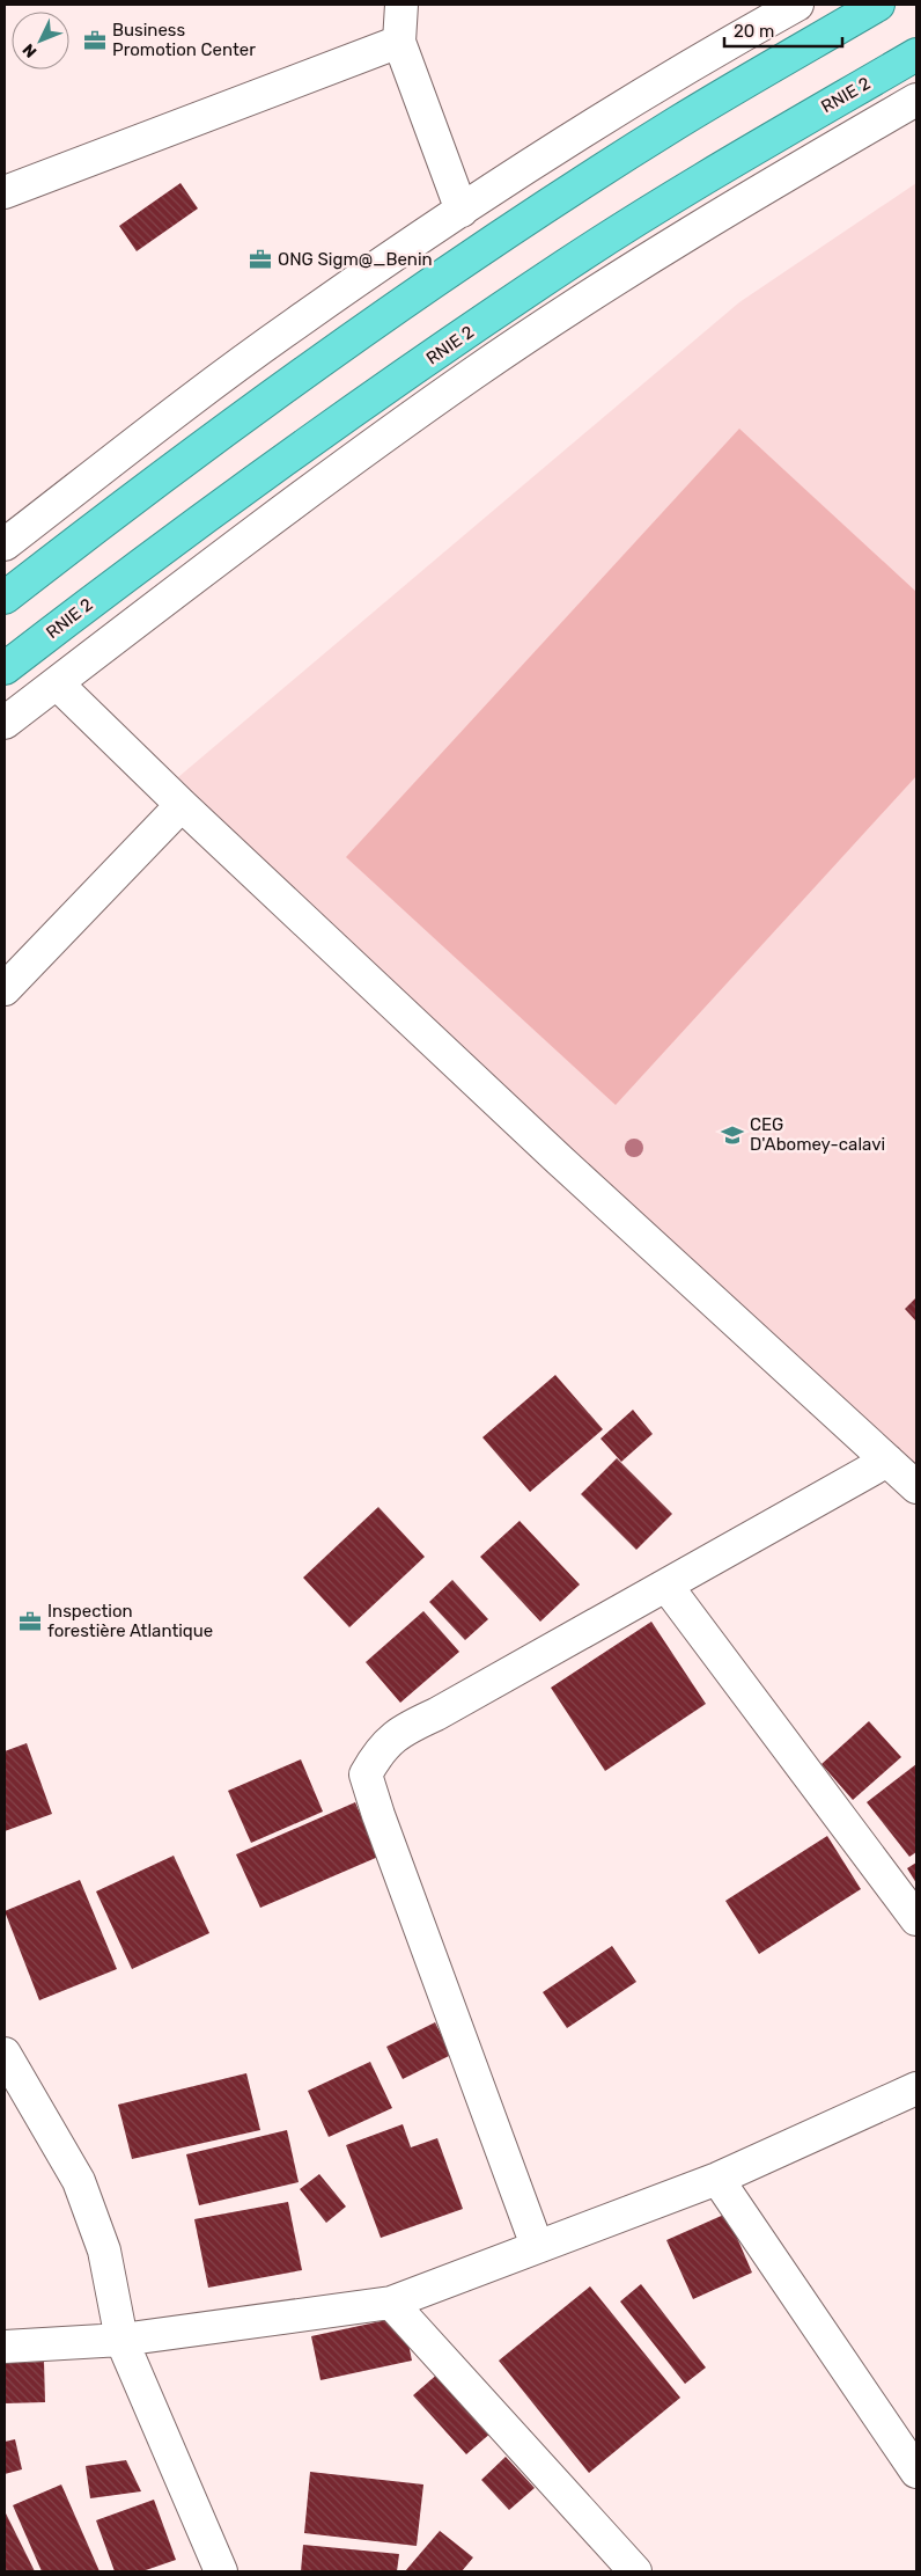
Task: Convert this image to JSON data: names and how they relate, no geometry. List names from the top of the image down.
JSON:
{
  "streets": {
    "highway": ["RNIE 2"]
  },
  "places": {
    "office": ["Business Promotion Center", "ONG Sigm@_Benin", "Inspection forestière Atlantique"],
    "school or university": ["CEG D'Abomey-calavi"]
  },
  "scale_bar": "20 m",
  "north": "bottom left"
}
